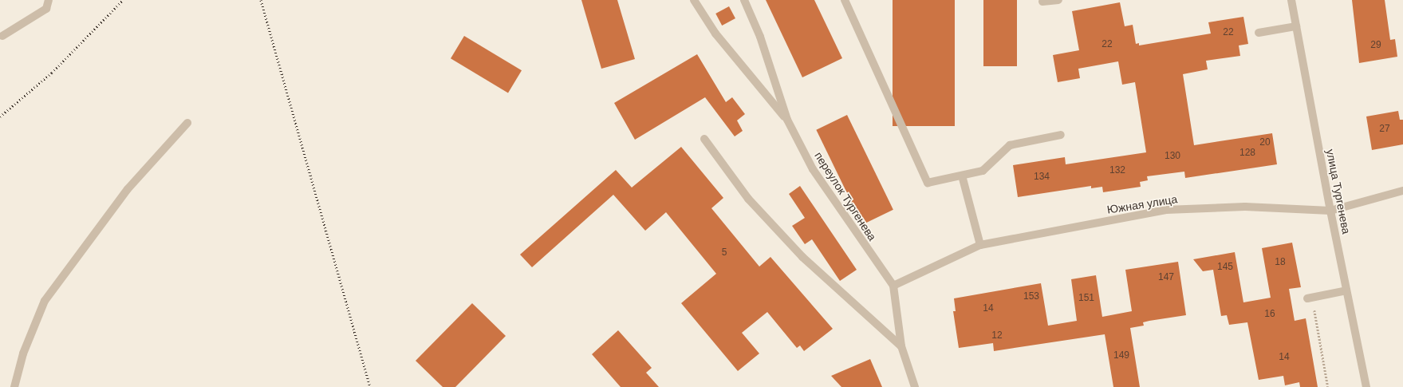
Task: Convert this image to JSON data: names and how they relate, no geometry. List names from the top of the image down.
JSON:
{
  "streets": {
    "street": ["улица Тургенева", "переулок Тургенева", "Южная улица"]
  },
  "crossings": [
    ["улица Тургенева", "Южная улица"],
    ["переулок Тургенева", "Южная улица"]
  ],
  "house_numbers": [
    "22",
    "22",
    "29",
    "27",
    "20",
    "128",
    "130",
    "132",
    "134",
    "5",
    "18",
    "145",
    "147",
    "153",
    "151",
    "14",
    "16",
    "12",
    "149",
    "14"
  ]
}
